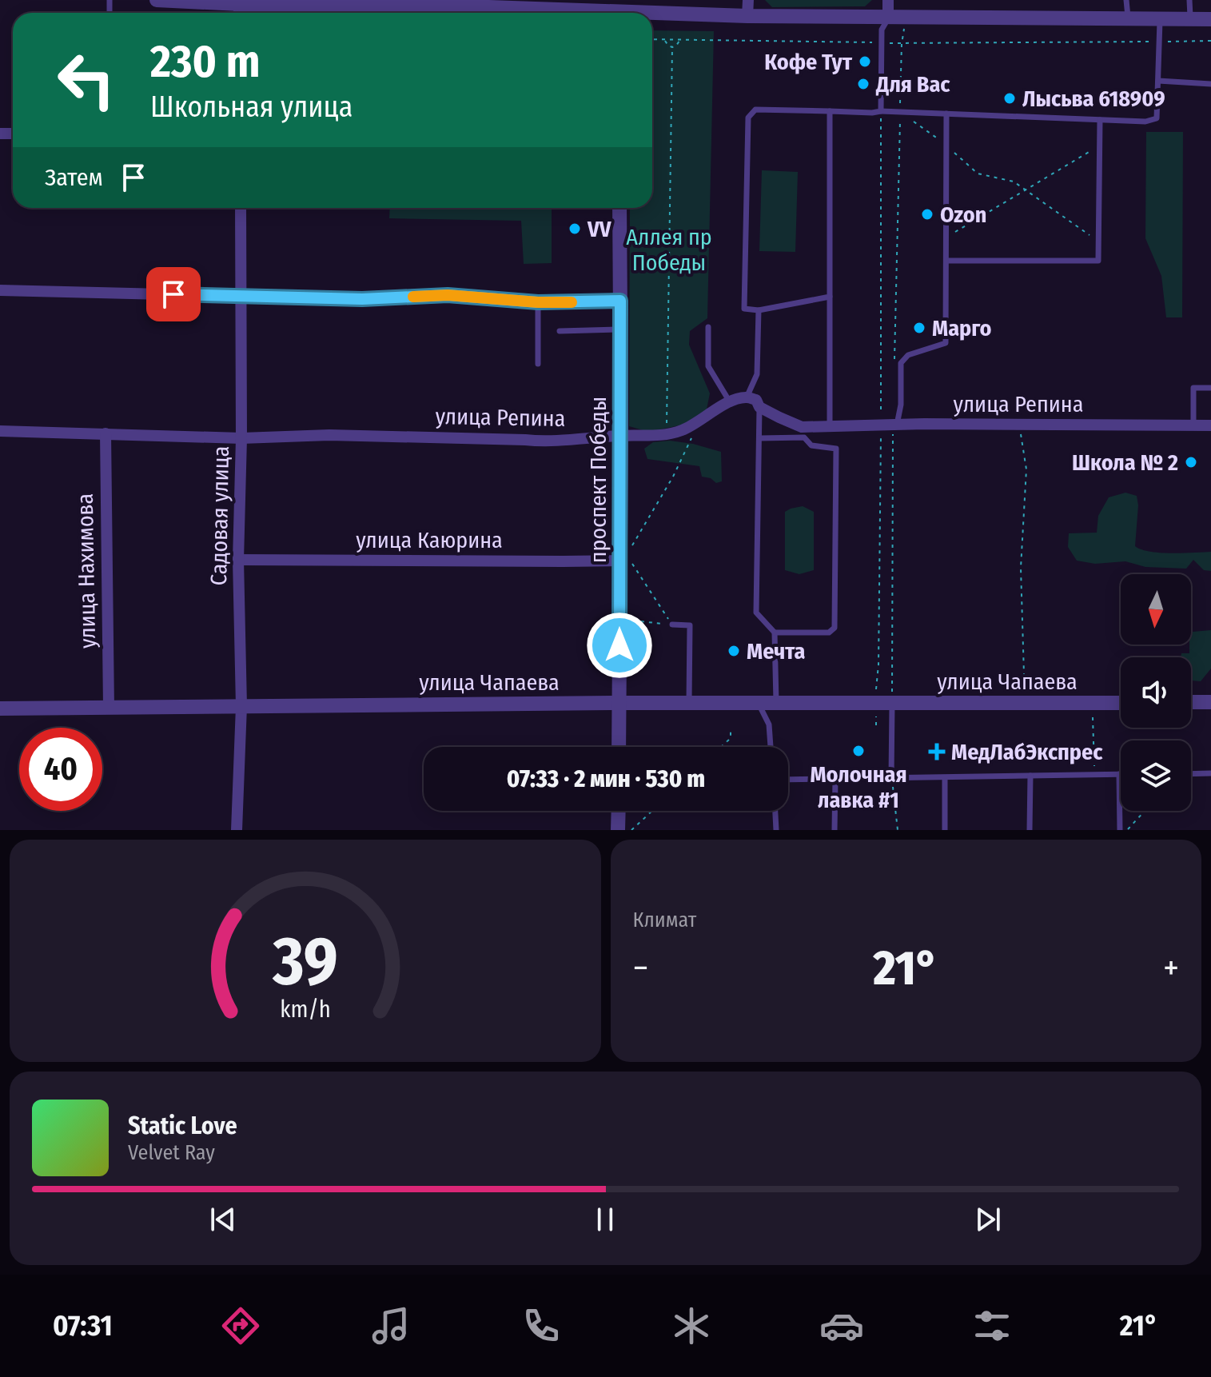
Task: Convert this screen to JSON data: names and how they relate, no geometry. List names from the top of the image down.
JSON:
{
  "streets": {
    "street": [
      "улица Репина",
      "проспект Победы",
      "Садовая улица",
      "улица Каюрина",
      "улица Нахимова",
      "улица Чапаева"
    ]
  },
  "crossings": [
    ["улица Репина", "проспект Победы"],
    ["улица Репина", "Садовая улица"],
    ["улица Репина", "улица Нахимова"],
    ["проспект Победы", "улица Каюрина"],
    ["проспект Победы", "улица Чапаева"],
    ["Садовая улица", "улица Каюрина"],
    ["Садовая улица", "улица Чапаева"],
    ["улица Нахимова", "улица Чапаева"]
  ],
  "parks": ["Аллея пр Победы"],
  "places": {
    "other": [
      "Кофе Тут",
      "Для Вас",
      "Лысьва 618909",
      "Ozon",
      "VV",
      "Марго",
      "Школа № 2",
      "Мечта",
      "Молочная лавка #1"
    ],
    "health": ["МедЛабЭкспрес"]
  },
  "north": "bottom",
  "page": {
    "turn": ["230 m", "Школьная улица"],
    "then": "Затем",
    "limit": "40",
    "trip": "07:33 · 2 мин · 530 m",
    "tile": "Климат",
    "heat": ["−", "21°", "+"],
    "song": ["Static Love", "Velvet Ray"],
    "tabs": ["07:31", "21°"],
    "gauge": ["39", "km/h"]
  }
}
